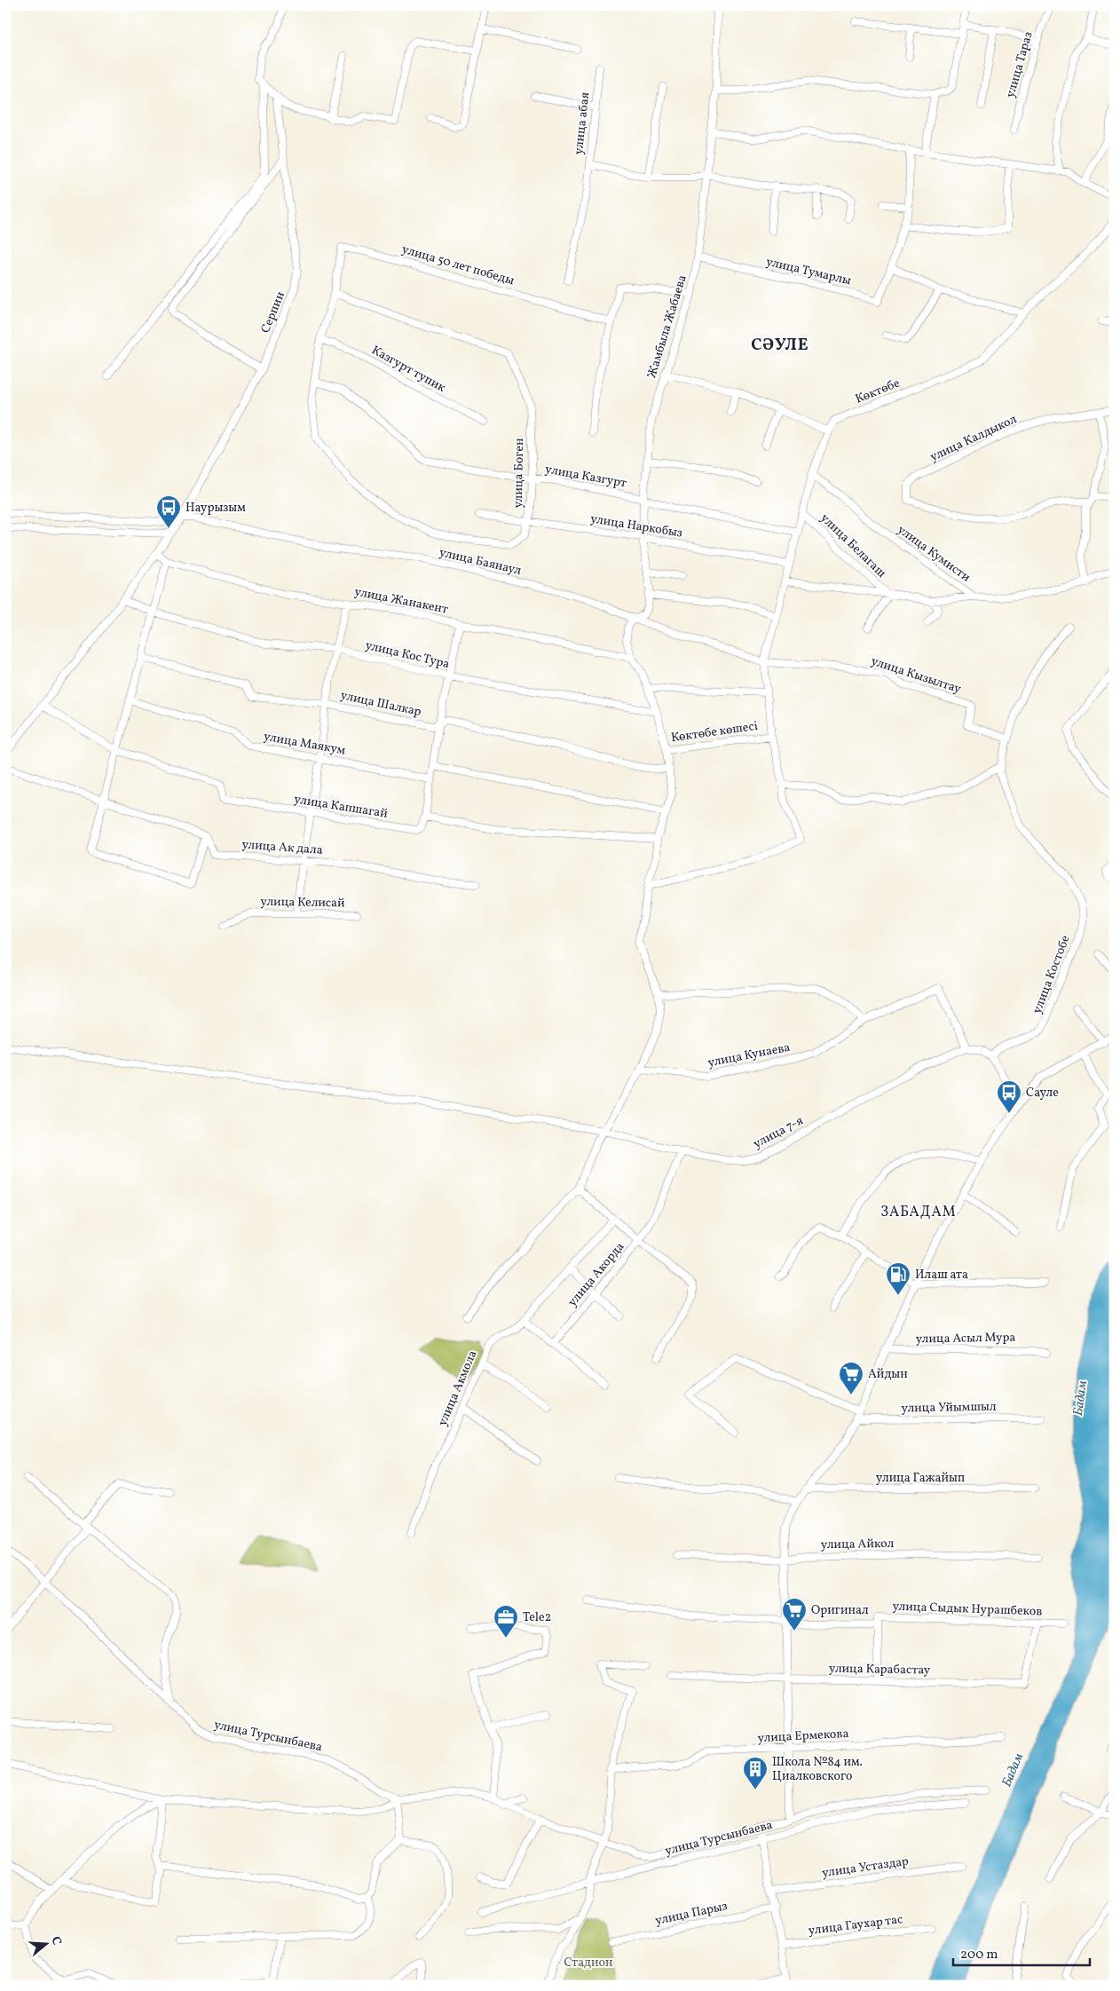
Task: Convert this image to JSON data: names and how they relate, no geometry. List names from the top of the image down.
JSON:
{
  "streets": {
    "street": [
      "улица Тараз",
      "улица абая",
      "улица 50 лет победы",
      "улица Тумарлы",
      "Серпин",
      "Жамбыла Жабаева",
      "Казгурт тупик",
      "Көктөбе",
      "улица Калдыкол",
      "улица Боген",
      "улица Казгурт",
      "улица Наркобыз",
      "улица Белагаш",
      "улица Кумисти",
      "улица Баянаул",
      "улица Жанакент",
      "улица Кос Тура",
      "улица Кызылтау",
      "улица Шалкар",
      "Көктөбе көшесі",
      "улица Маякум",
      "улица Капшагай",
      "улица Ак дала",
      "улица Келисай",
      "улица Костобе",
      "улица Кунаева",
      "улица 7-я",
      "улица Акорда",
      "улица Асыл Мура",
      "улица Акмола",
      "улица Уйымшыл",
      "улица Гажайып",
      "улица Айкол",
      "улица Сыдык Нурашбеков",
      "улица Карабастау",
      "улица Турсынбаева",
      "улица Ермекова",
      "улица Устаздар",
      "улица Парыз",
      "улица Гаухар тас"
    ]
  },
  "crossings": [
    ["улица абая", "Жамбыла Жабаева"],
    ["улица 50 лет победы", "улица Боген"],
    ["улица Тумарлы", "Жамбыла Жабаева"],
    ["Серпин", "улица Баянаул"],
    ["Серпин", "улица Кос Тура"],
    ["Серпин", "улица Капшагай"],
    ["Жамбыла Жабаева", "улица Казгурт"],
    ["Жамбыла Жабаева", "улица Наркобыз"],
    ["Жамбыла Жабаева", "улица Баянаул"],
    ["Казгурт тупик", "улица Боген"],
    ["Көктөбе", "улица Казгурт"],
    ["Көктөбе", "улица Наркобыз"],
    ["Көктөбе", "улица Белагаш"],
    ["Көктөбе", "улица Кумисти"],
    ["Көктөбе", "улица Баянаул"],
    ["Көктөбе", "улица Кызылтау"],
    ["Көктөбе", "Көктөбе көшесі"],
    ["улица Боген", "улица Казгурт"],
    ["улица Боген", "улица Наркобыз"],
    ["улица Белагаш", "улица Кумисти"],
    ["улица Баянаул", "улица Кызылтау"],
    ["улица Баянаул", "Көктөбе көшесі"],
    ["улица Кызылтау", "Көктөбе көшесі"],
    ["улица Кызылтау", "улица Костобе"],
    ["улица Кунаева", "улица 7-я"],
    ["улица Акорда", "улица Акмола"],
    ["улица Сыдык Нурашбеков", "улица Карабастау"]
  ],
  "districts": ["СӘУЛЕ", "ЗАБАДАМ"],
  "water": ["Бадам"],
  "parks": ["Стадион"],
  "places": {
    "bus stop": ["Наурызым", "Сауле"],
    "fuel station": ["Илаш ата"],
    "supermarket": ["Айдын", "Оригинал"],
    "office": ["Tele2"],
    "building": ["Школа №84 им. Циалковского"]
  },
  "scale_bar": "200 m",
  "north": "right"
}
